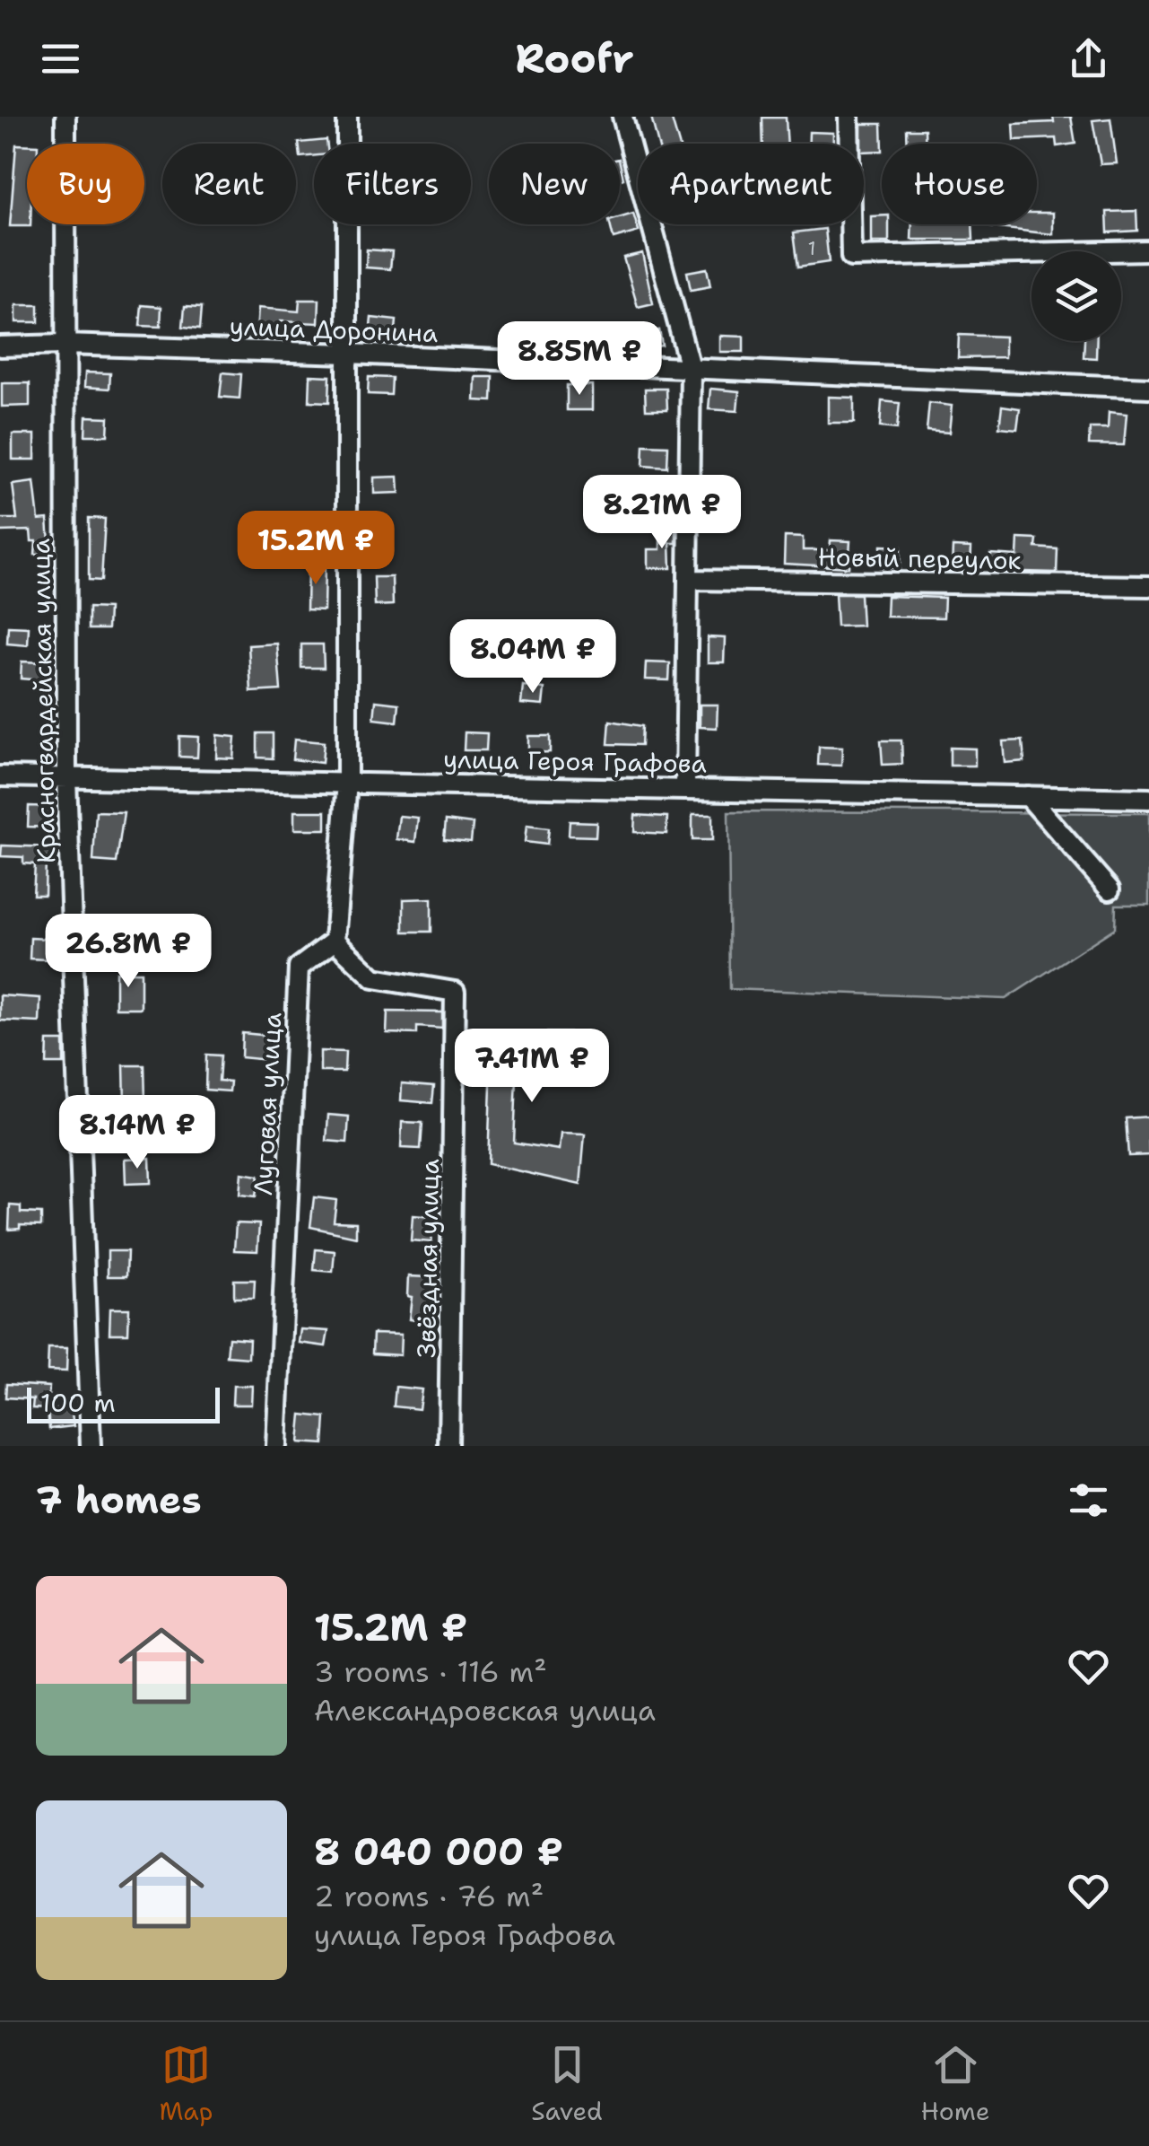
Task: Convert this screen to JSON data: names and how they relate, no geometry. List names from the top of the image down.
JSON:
{
  "streets": {
    "street": [
      "улица Доронина",
      "Новый переулок",
      "Красногвардейская улица",
      "улица Героя Графова",
      "Луговая улица",
      "Звёздная улица"
    ]
  },
  "crossings": [
    ["улица Доронина", "Красногвардейская улица"],
    ["Красногвардейская улица", "улица Героя Графова"],
    ["Луговая улица", "Звёздная улица"]
  ],
  "house_numbers": ["1"],
  "scale_bar": "100 m",
  "page": {
    "header": "Roofr",
    "chip": [
      "Buy",
      "Rent",
      "Filters",
      "New",
      "Apartment",
      "House"
    ],
    "price": [
      "8.85M ₽",
      "8.21M ₽",
      "15.2M ₽",
      "8.04M ₽",
      "26.8M ₽",
      "7.41M ₽",
      "8.14M ₽"
    ],
    "scale": "100 m",
    "heading": "7 homes",
    "list": [
      {
        "name": "15.2M ₽",
        "note": "3 rooms · 116 m² · Александровская улица"
      },
      {
        "name": "8 040 000 ₽",
        "note": "2 rooms · 76 m² · улица Героя Графова"
      }
    ],
    "tabs": ["Map", "Saved", "Home"]
  }
}
